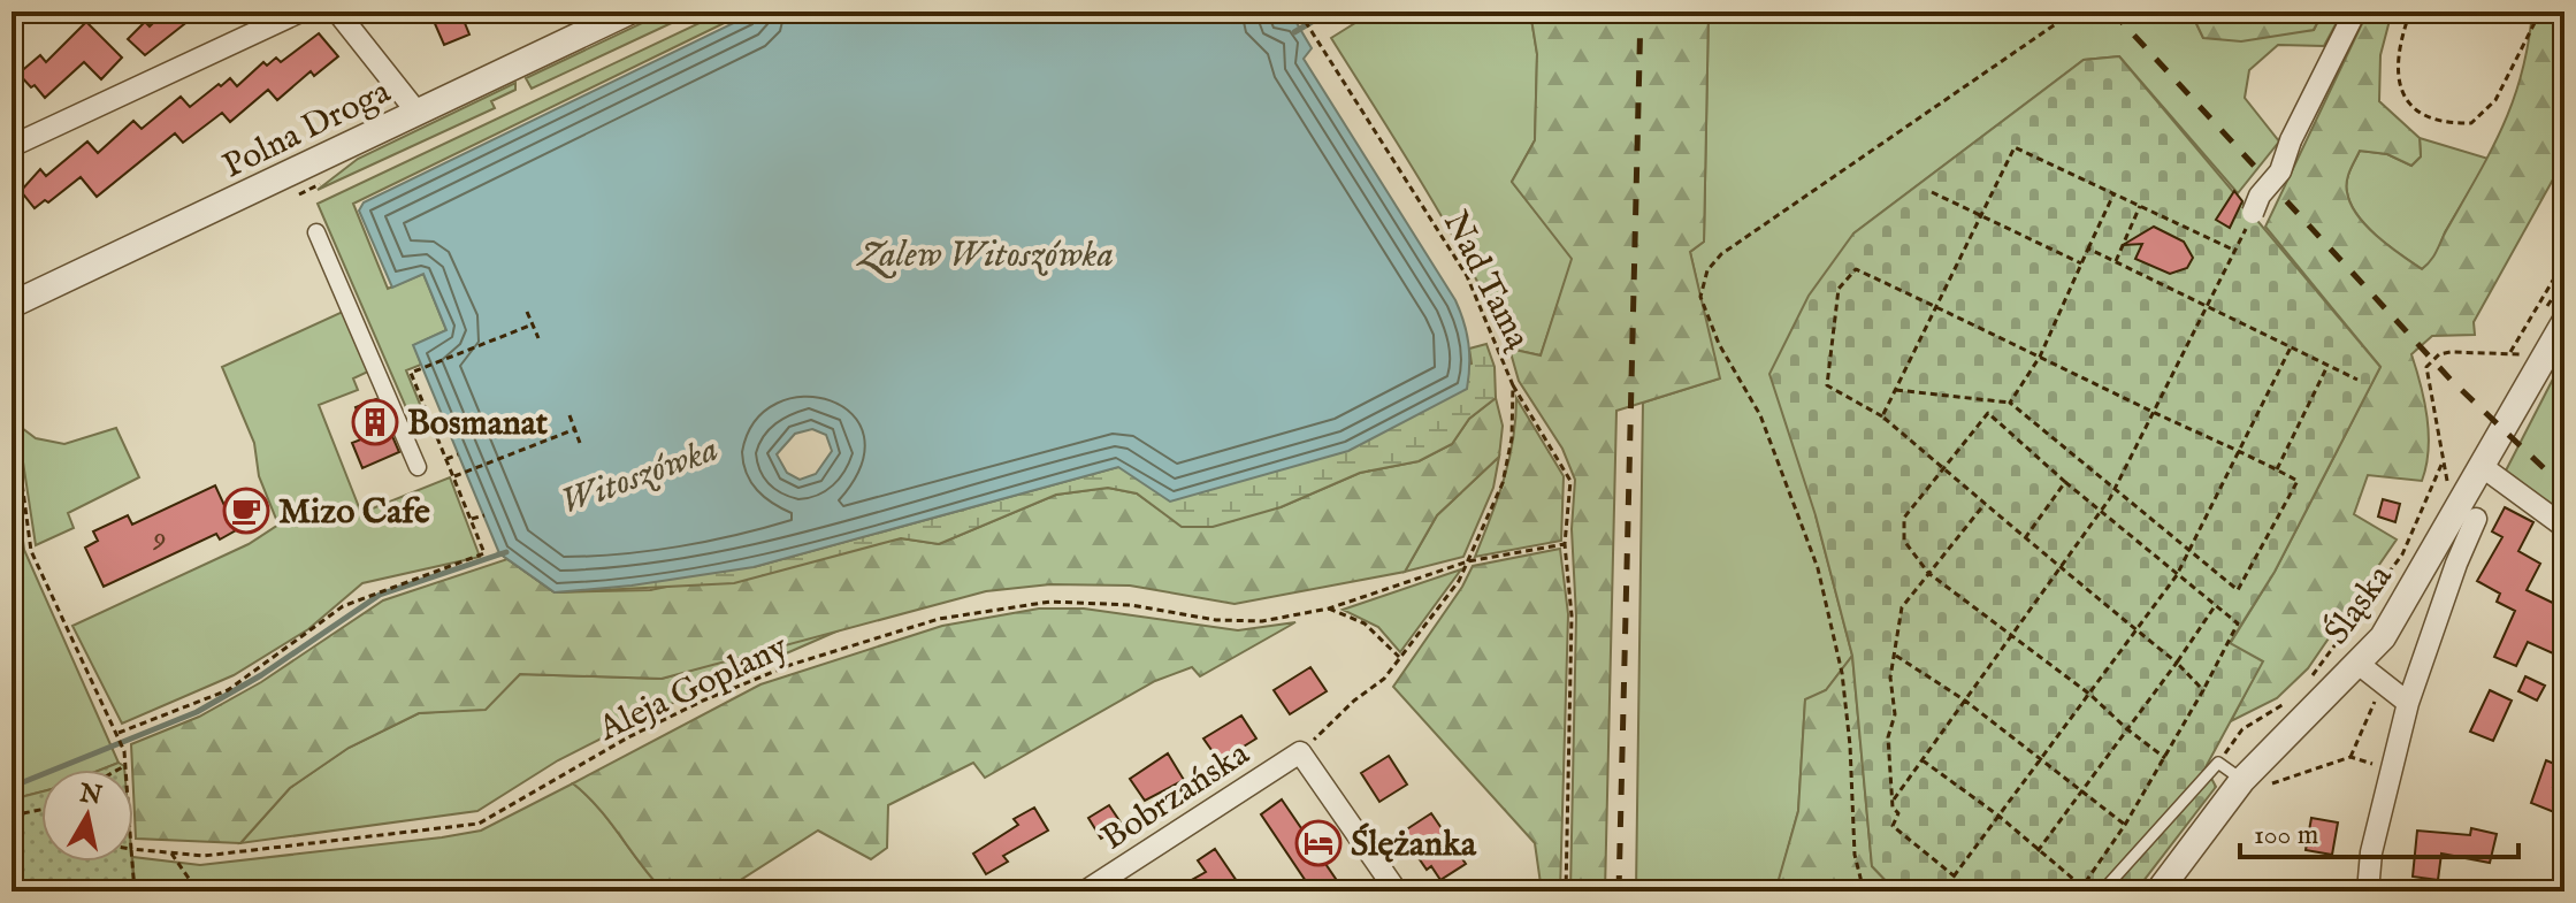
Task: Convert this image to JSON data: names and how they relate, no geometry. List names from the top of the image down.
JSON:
{
  "streets": {
    "street": ["Polna Droga", "Śląska", "Bobrzańska"],
    "path": ["Nad Tamą", "Aleja Goplany"]
  },
  "crossings": [
    ["Nad Tamą", "Aleja Goplany"],
    ["Nad Tamą", "Bobrzańska"]
  ],
  "water": ["Zalew Witoszówka", "Witoszówka"],
  "places": {
    "building": ["Bosmanat"],
    "cafe": ["Mizo Cafe"],
    "hotel": ["Ślężanka"]
  },
  "house_numbers": ["9"],
  "scale_bar": "100 m",
  "north": "top"
}
